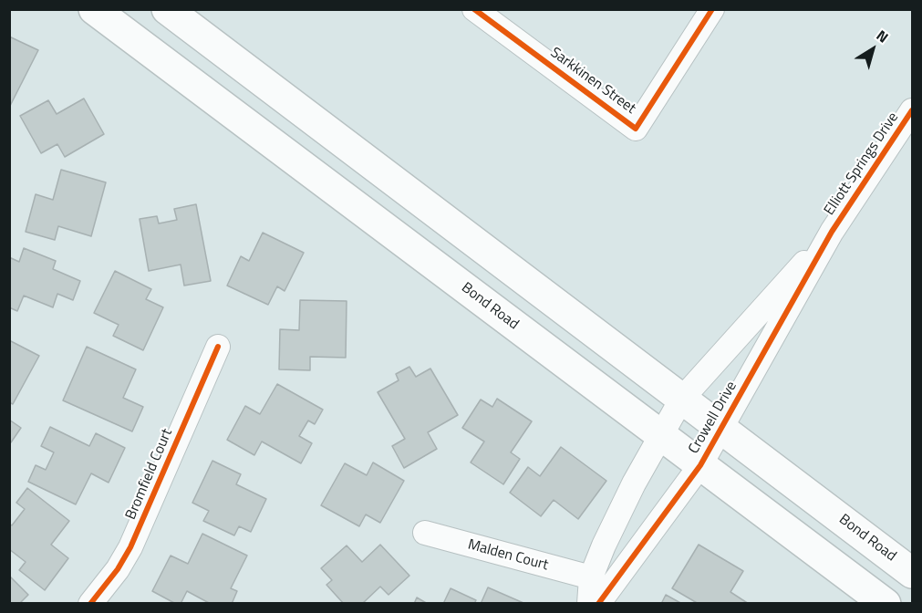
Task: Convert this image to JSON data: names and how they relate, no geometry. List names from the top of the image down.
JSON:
{
  "streets": {
    "main road": ["Bond Road"],
    "street": [
      "Sarkkinen Street",
      "Elliott Springs Drive",
      "Crowell Drive",
      "Bromfield Court",
      "Malden Court"
    ]
  },
  "crossings": [
    ["Elliott Springs Drive", "Crowell Drive"],
    ["Bond Road", "Crowell Drive"],
    ["Crowell Drive", "Malden Court"]
  ],
  "north": "top right"
}
